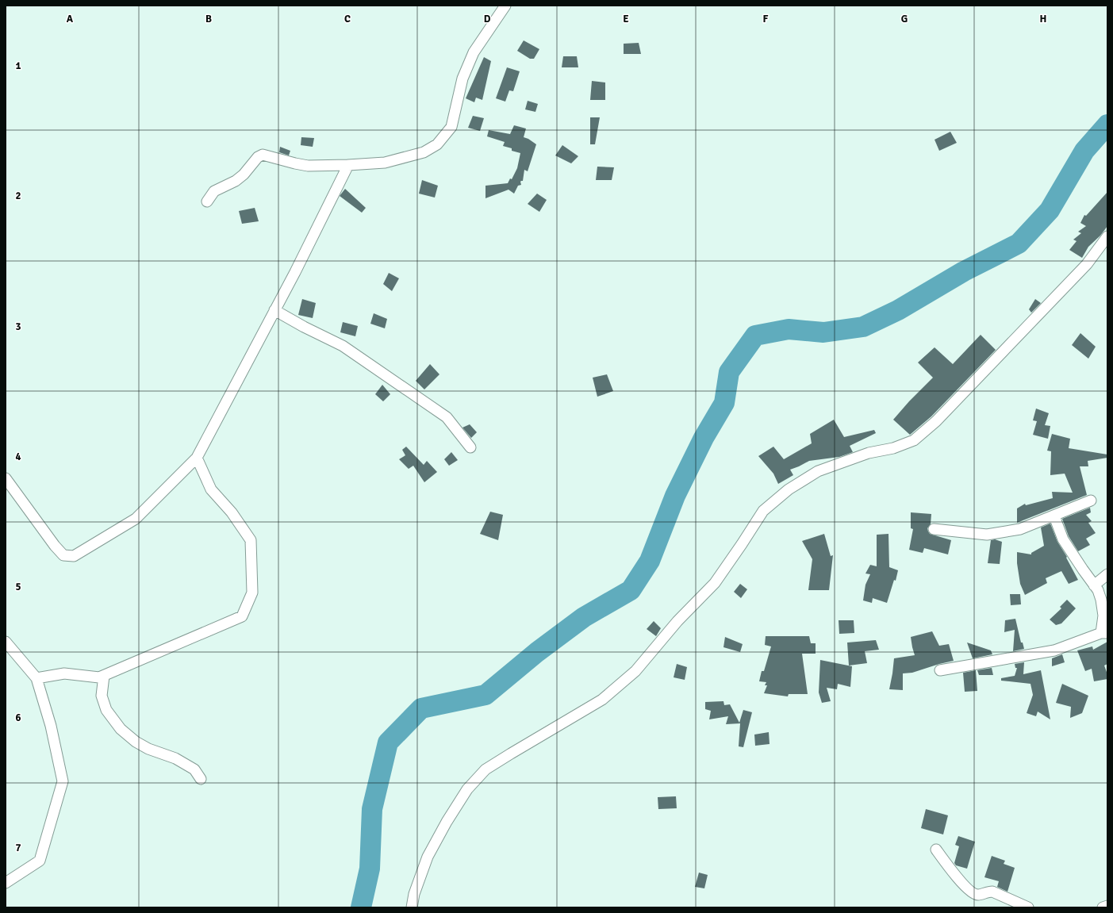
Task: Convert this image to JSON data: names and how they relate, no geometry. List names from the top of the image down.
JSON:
{
  "grid": {
    "columns": [
      "A",
      "B",
      "C",
      "D",
      "E",
      "F",
      "G",
      "H"
    ],
    "rows": [
      "1",
      "2",
      "3",
      "4",
      "5",
      "6",
      "7"
    ]
  }
}
